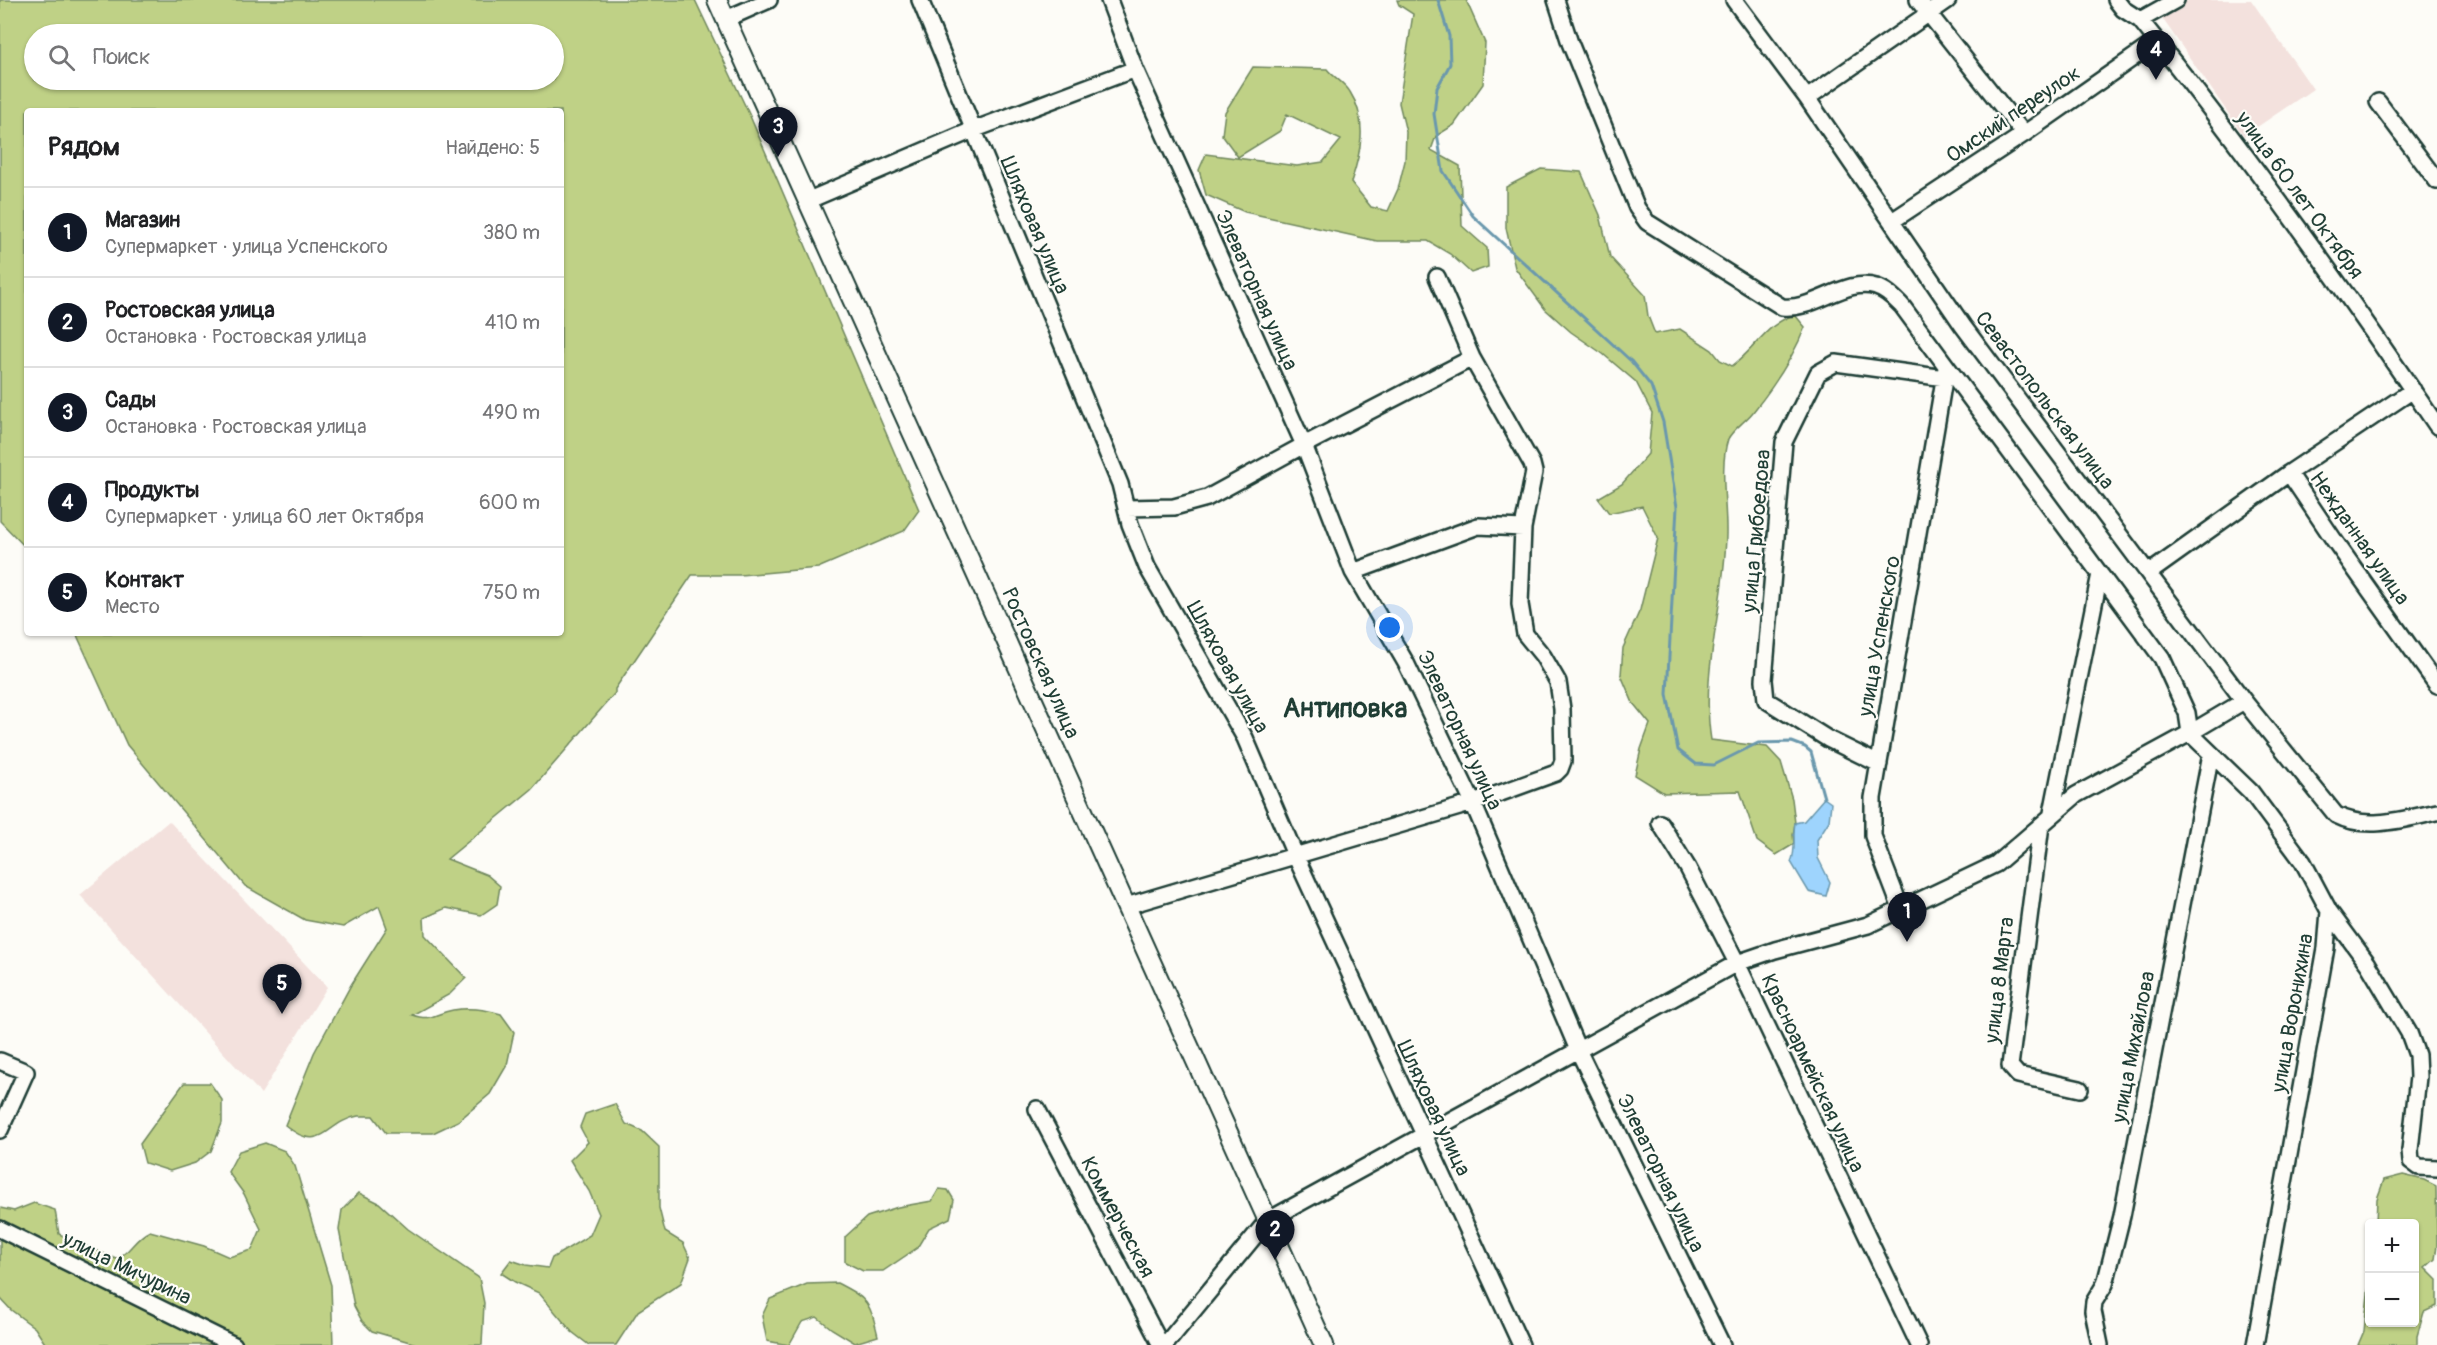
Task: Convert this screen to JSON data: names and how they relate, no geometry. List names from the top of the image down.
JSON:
{
  "streets": {
    "main road": ["Ростовская улица"],
    "street": [
      "Омский переулок",
      "улица 60 лет Октября",
      "Шляховая улица",
      "Элеваторная улица",
      "Севастопольская улица",
      "улица Грибоедова",
      "Нежданная улица",
      "улица Успенского",
      "улица 8 Марта",
      "улица Воронихина",
      "улица Михайлова",
      "Красноармейская улица",
      "Коммерческая",
      "улица Мичурина"
    ]
  },
  "crossings": [
    ["Омский переулок", "улица 60 лет Октября"],
    ["Омский переулок", "Севастопольская улица"],
    ["улица Грибоедова", "улица Успенского"],
    ["улица Воронихина", "улица Михайлова"]
  ],
  "districts": ["Антиповка"],
  "page": {
    "search": "Поиск",
    "pins": [
      "4",
      "3",
      "1",
      "5",
      "2"
    ],
    "heading": ["Рядом", "Найдено: 5"],
    "list": [
      {
        "mark": "1",
        "name": "Магазин",
        "note": "Супермаркет · улица Успенского",
        "value": "380 m"
      },
      {
        "mark": "2",
        "name": "Ростовская улица",
        "note": "Остановка · Ростовская улица",
        "value": "410 m"
      },
      {
        "mark": "3",
        "name": "Сады",
        "note": "Остановка · Ростовская улица",
        "value": "490 m"
      },
      {
        "mark": "4",
        "name": "Продукты",
        "note": "Супермаркет · улица 60 лет Октября",
        "value": "600 m"
      },
      {
        "mark": "5",
        "name": "Контакт",
        "note": "Место",
        "value": "750 m"
      }
    ],
    "map_buttons": ["+", "−"]
  }
}
